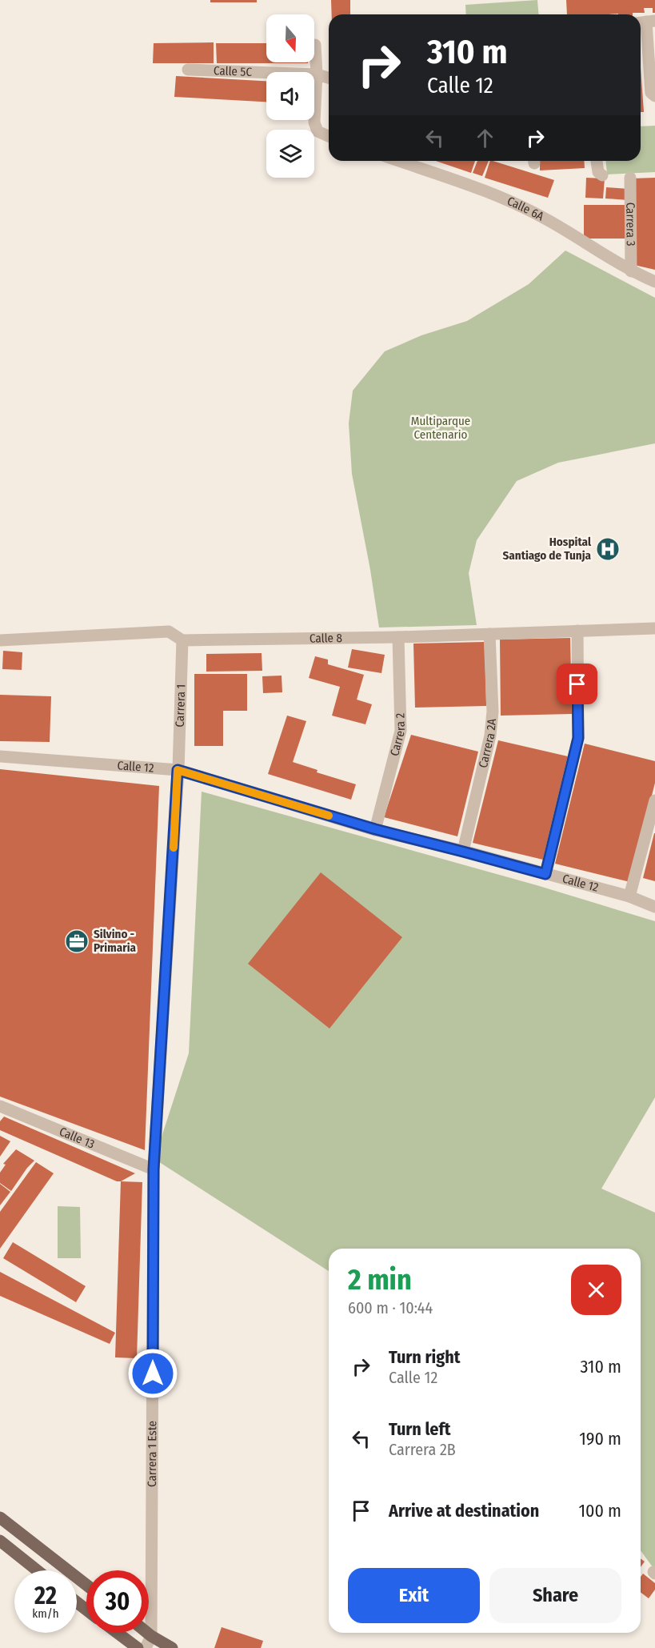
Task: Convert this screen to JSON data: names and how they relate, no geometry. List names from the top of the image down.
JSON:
{
  "streets": {
    "street": [
      "Calle 5C",
      "Calle 6A",
      "Carrera 3",
      "Calle 8",
      "Carrera 1",
      "Carrera 2",
      "Carrera 2A",
      "Calle 12",
      "Calle 13",
      "Carrera 1 Este"
    ]
  },
  "crossings": [
    ["Calle 6A", "Carrera 3"],
    ["Calle 8", "Carrera 1"],
    ["Calle 8", "Carrera 2"],
    ["Calle 8", "Carrera 2A"],
    ["Carrera 1", "Calle 12"],
    ["Carrera 1", "Carrera 1 Este"],
    ["Carrera 2", "Calle 12"],
    ["Carrera 2A", "Calle 12"],
    ["Calle 12", "Carrera 1 Este"],
    ["Calle 13", "Carrera 1 Este"]
  ],
  "parks": ["Multiparque Centenario"],
  "places": {
    "hospital": ["Hospital Santiago de Tunja"],
    "office": ["Silvino - Primaria"]
  },
  "north": "bottom",
  "page": {
    "turn": ["310 m", "Calle 12"],
    "heading": ["2 min", "600 m · 10:44"],
    "list": [
      {
        "name": "Turn right",
        "note": "Calle 12",
        "value": "310 m"
      },
      {
        "name": "Turn left",
        "note": "Carrera 2B",
        "value": "190 m"
      },
      {
        "name": "Arrive at destination",
        "value": "100 m"
      }
    ],
    "buttons": ["Exit", "Share"],
    "speed": "22 km/h",
    "limit": "30"
  }
}
